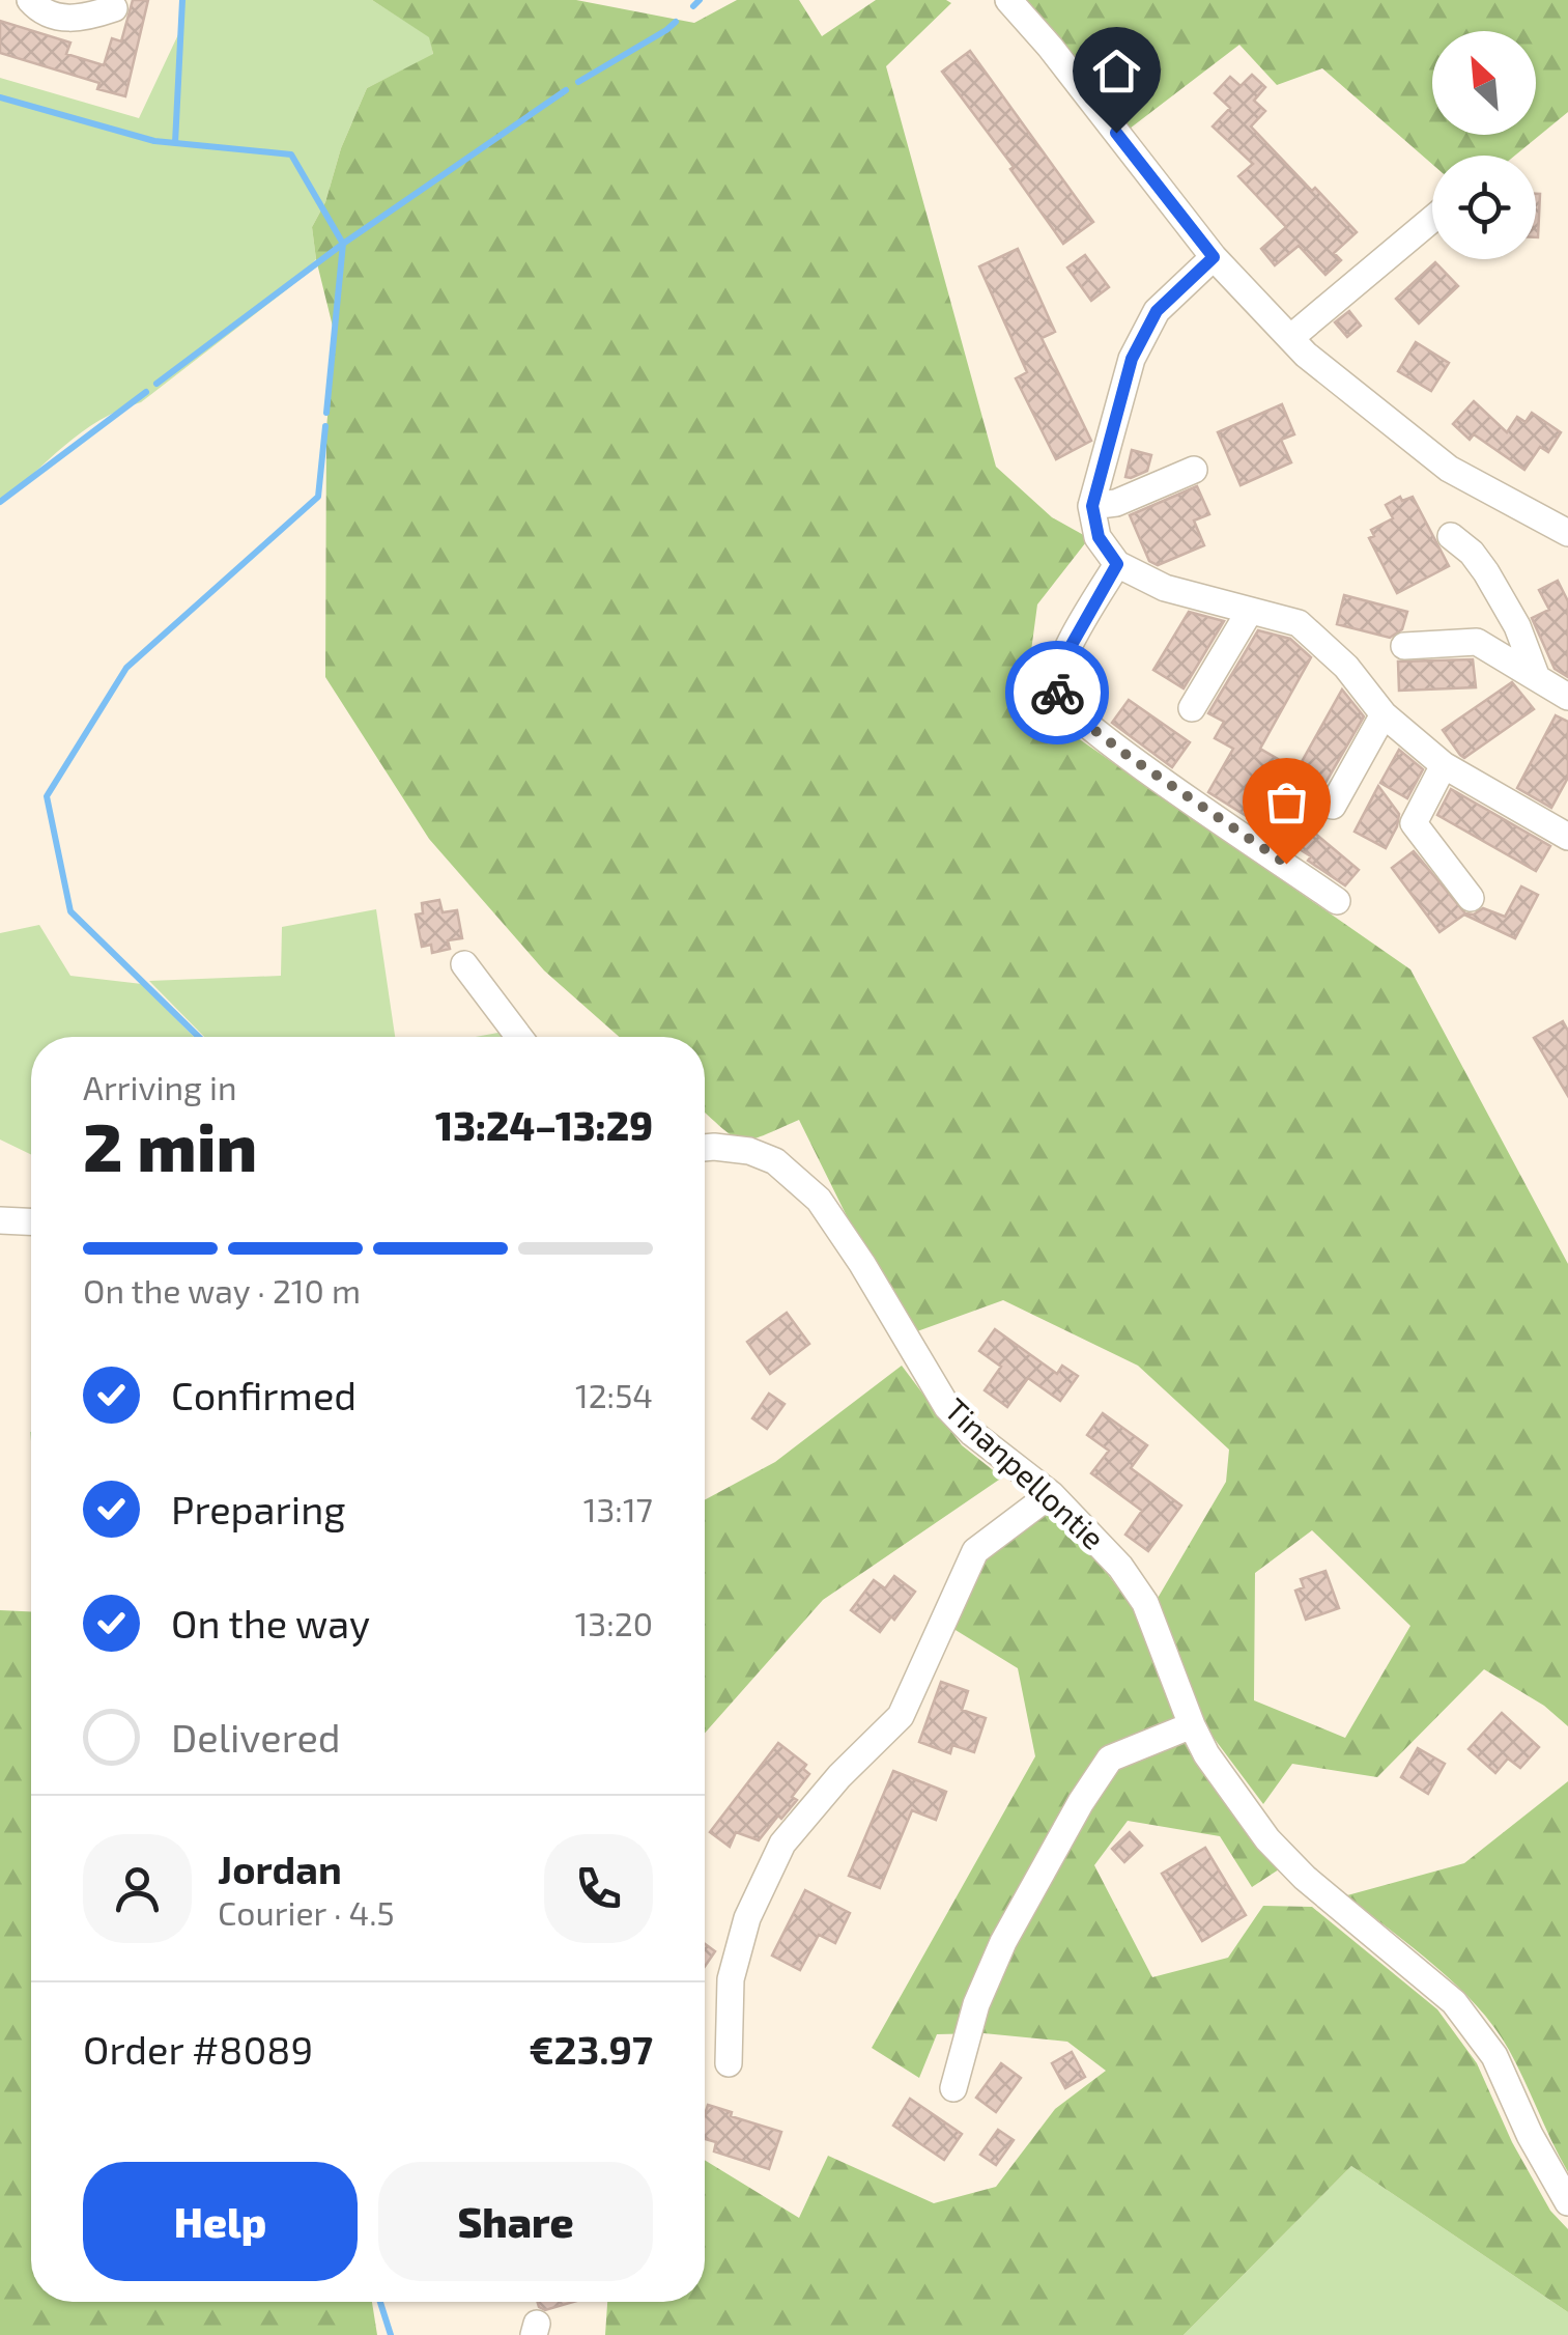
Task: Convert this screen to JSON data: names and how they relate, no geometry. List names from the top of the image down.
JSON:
{
  "streets": {
    "street": ["Tinanpellontie"]
  },
  "north": "top left",
  "page": {
    "heading": ["2 min", "Arriving in", "13:24–13:29"],
    "panel": [
      "Jordan",
      "Courier · 4.5",
      "Order #8089",
      "€23.97"
    ],
    "bar": "On the way · 210 m",
    "list": [
      ["Confirmed", "12:54"],
      ["Preparing", "13:17"],
      ["On the way", "13:20"],
      "Delivered"
    ],
    "buttons": ["Help", "Share"]
  }
}
